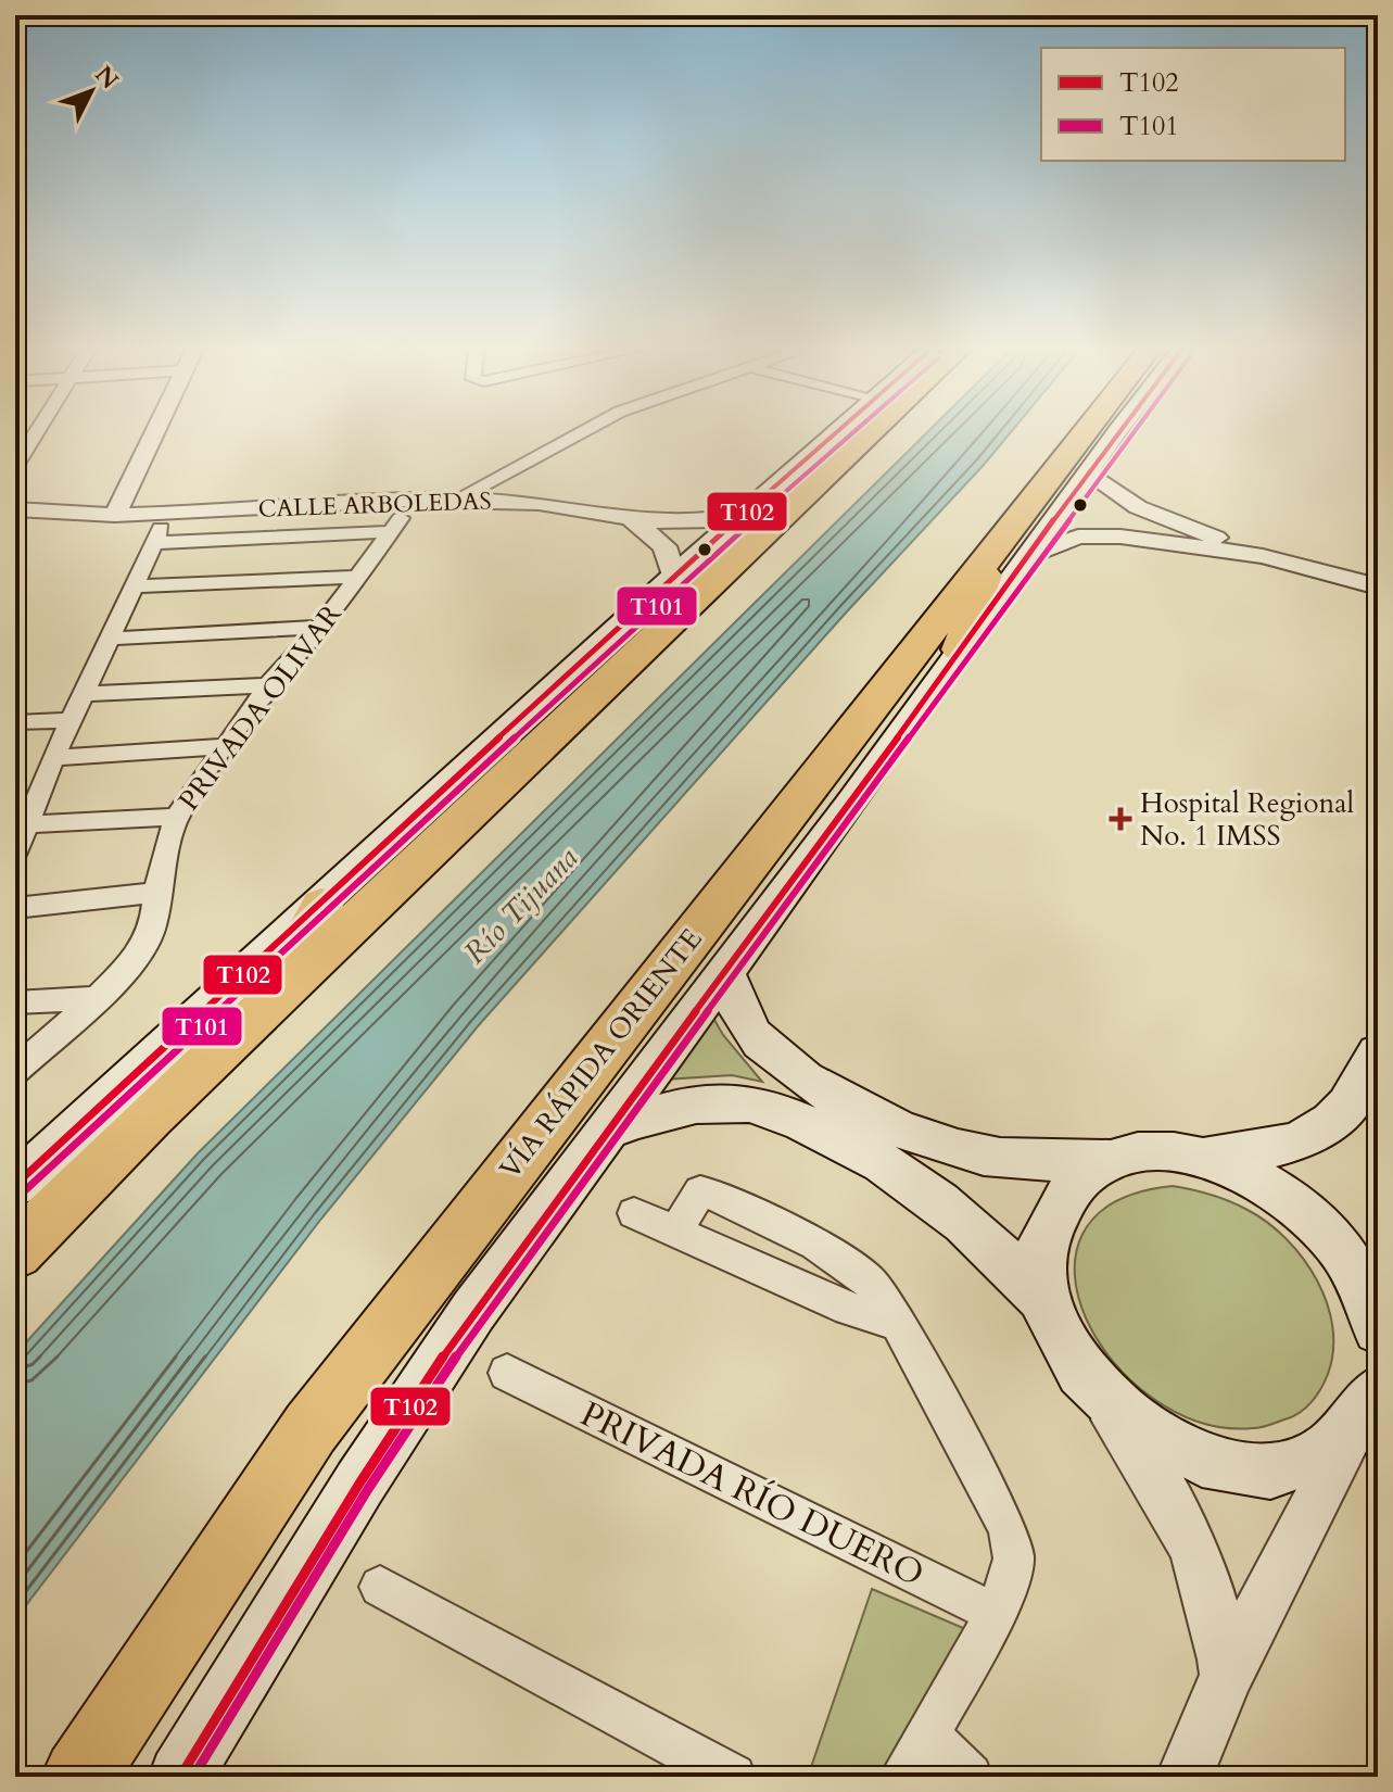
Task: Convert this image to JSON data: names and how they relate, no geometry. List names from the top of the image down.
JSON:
{
  "streets": {
    "highway": ["VÍA RÁPIDA ORIENTE"],
    "street": ["CALLE ARBOLEDAS", "PRIVADA OLIVAR", "PRIVADA RÍO DUERO"]
  },
  "water": ["Río Tijuana"],
  "places": {
    "health": ["Hospital Regional No. 1 IMSS"]
  },
  "lines": ["transit line T102", "transit line T101"],
  "legend": ["T102", "T101"],
  "north": "top right"
}
